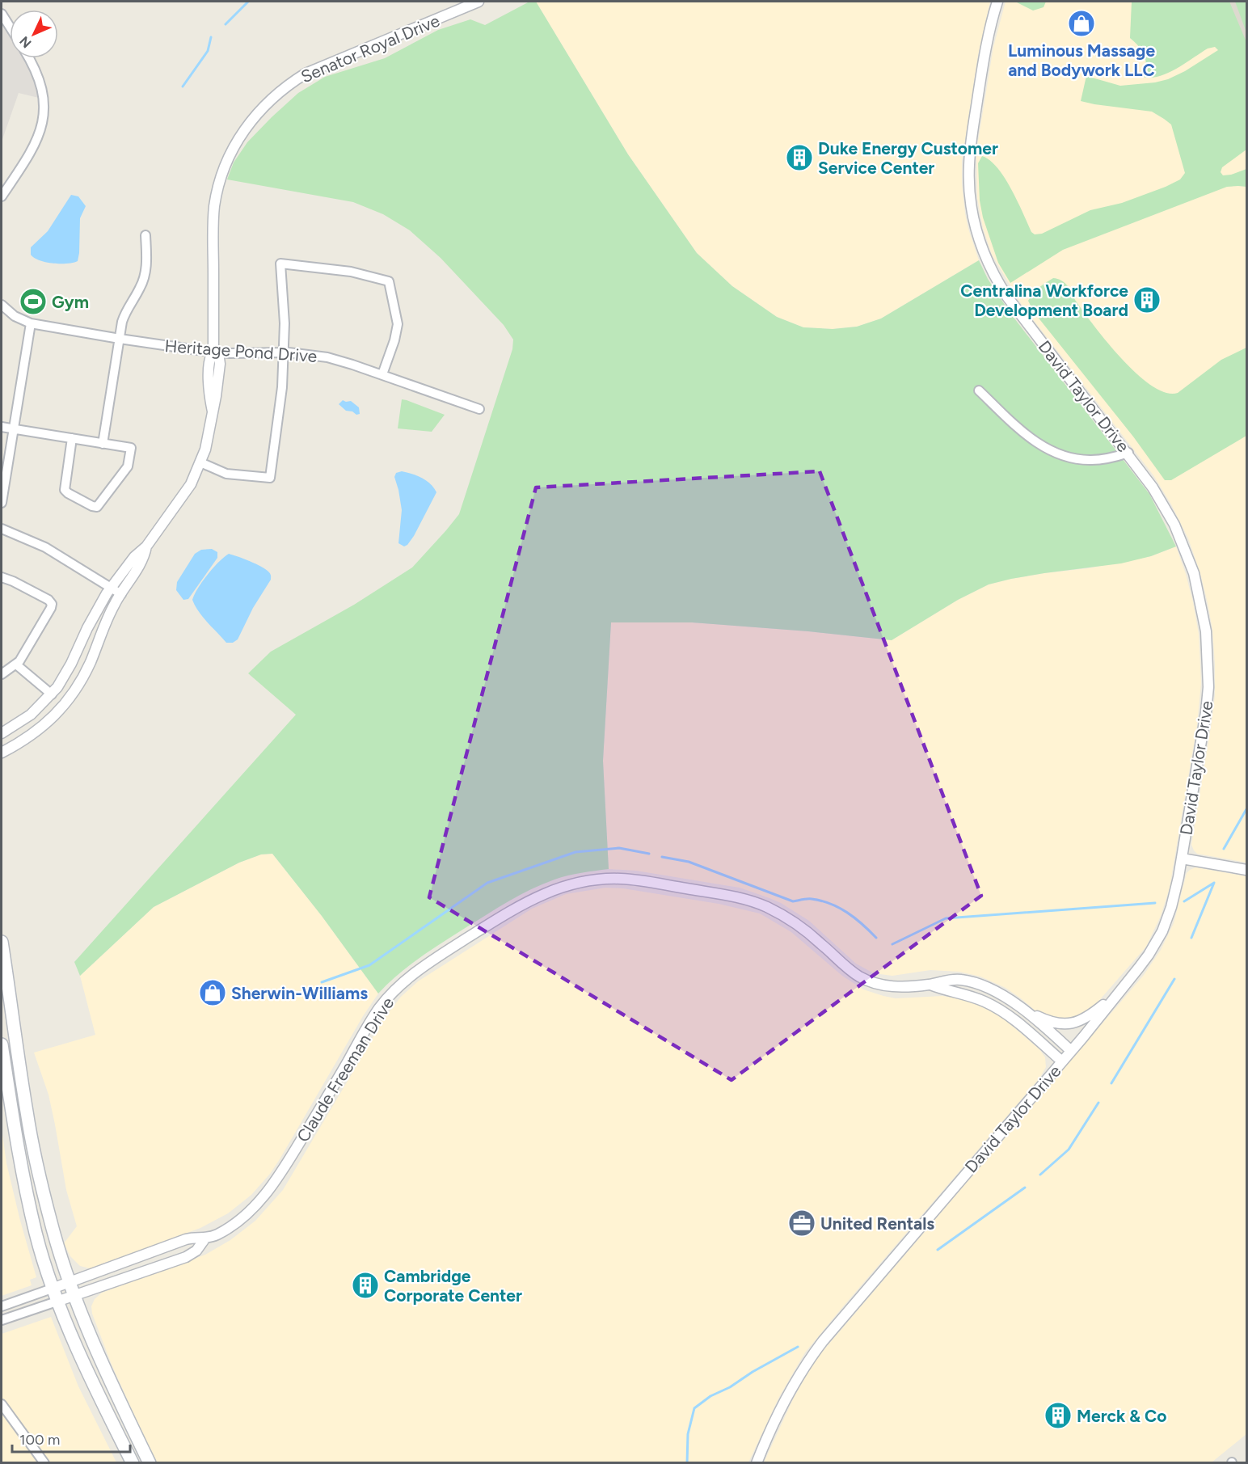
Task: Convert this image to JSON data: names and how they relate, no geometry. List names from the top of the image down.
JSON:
{
  "streets": {
    "street": [
      "Senator Royal Drive",
      "Heritage Pond Drive",
      "David Taylor Drive",
      "Claude Freeman Drive"
    ]
  },
  "crossings": [
    ["Senator Royal Drive", "Heritage Pond Drive"],
    ["David Taylor Drive", "Claude Freeman Drive"]
  ],
  "places": {
    "shop": ["Luminous Massage and Bodywork LLC", "Sherwin-Williams"],
    "building": [
      "Duke Energy Customer Service Center",
      "Centralina Workforce Development Board",
      "Cambridge Corporate Center",
      "Merck & Co"
    ],
    "sports": ["Gym"],
    "office": ["United Rentals"]
  },
  "scale_bar": "100 m",
  "north": "bottom left"
}
